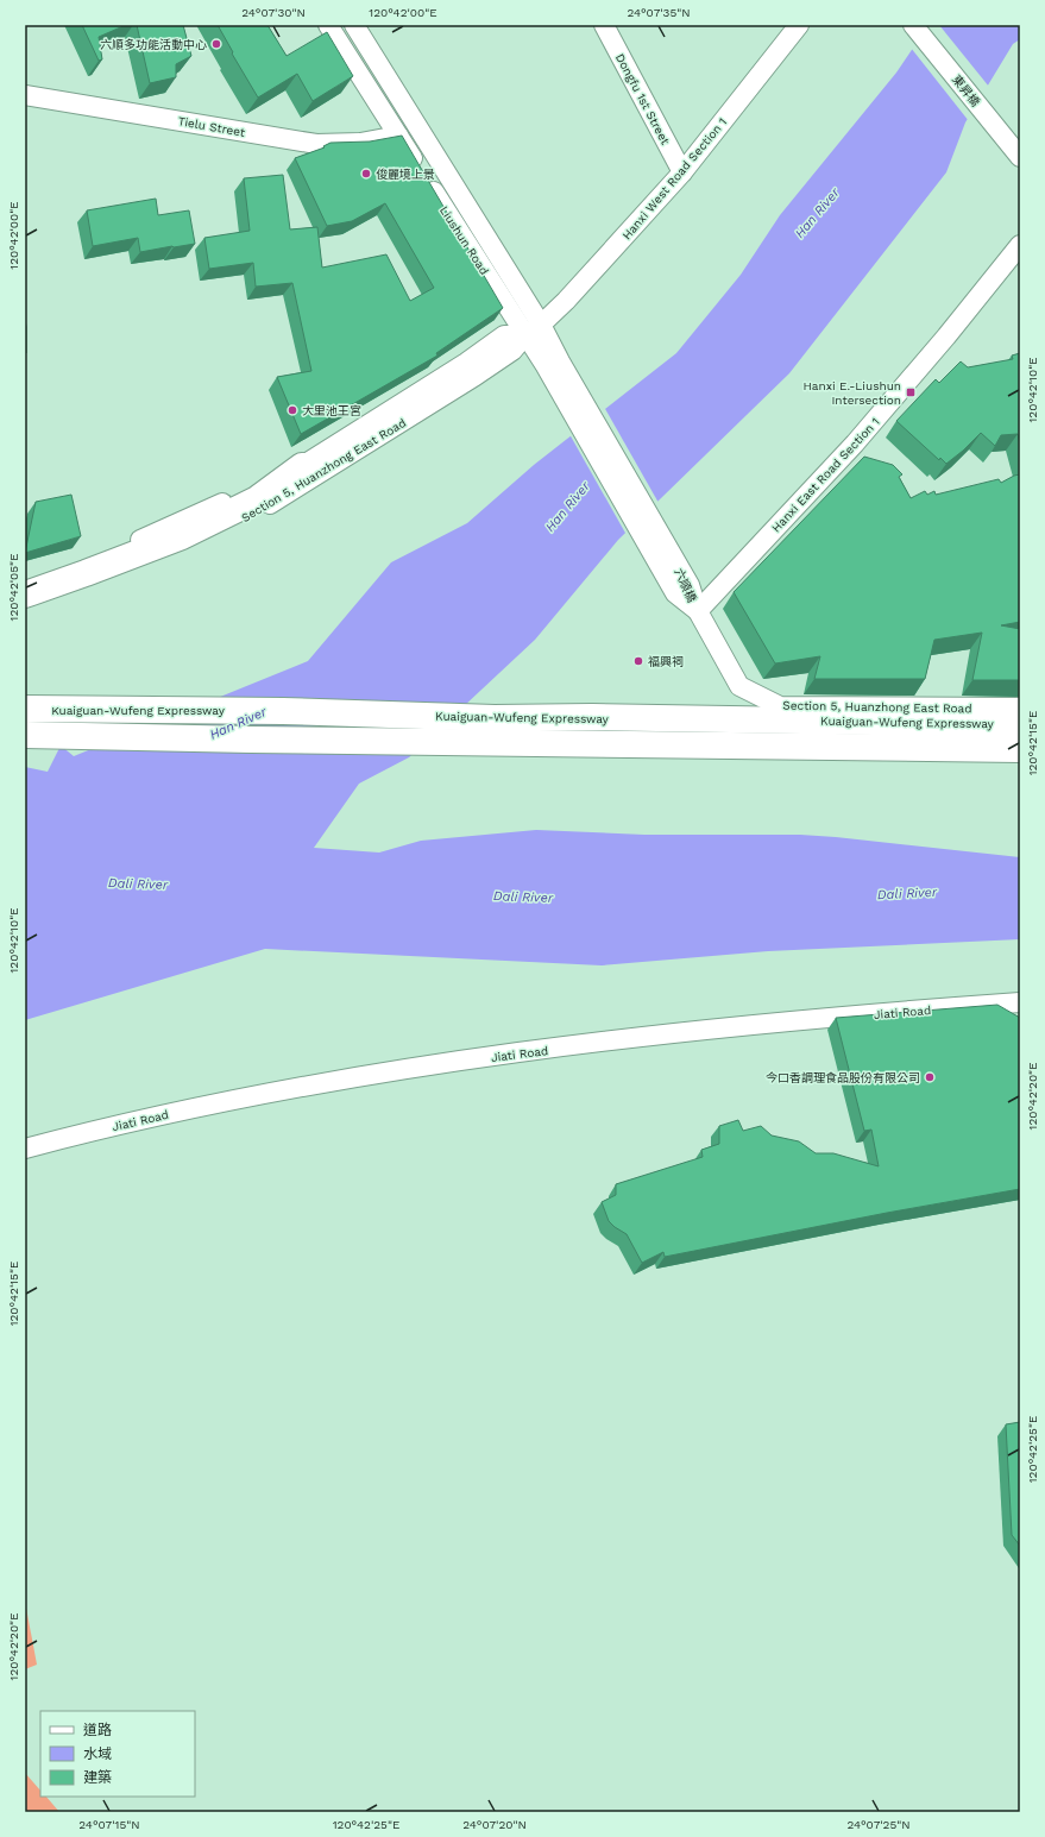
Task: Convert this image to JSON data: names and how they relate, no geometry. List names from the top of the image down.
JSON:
{
  "streets": {
    "highway": ["Kuaiguan-Wufeng Expressway"],
    "street": [
      "東昇橋",
      "Dongfu 1st Street",
      "Tielu Street",
      "Hanxi West Road Section 1",
      "Liushun Road",
      "Section 5, Huanzhong East Road",
      "Hanxi East Road Section 1",
      "六順橋",
      "Jiati Road"
    ]
  },
  "crossings": [
    ["Dongfu 1st Street", "Hanxi West Road Section 1"],
    ["Tielu Street", "Liushun Road"],
    ["Hanxi West Road Section 1", "Liushun Road"],
    ["Hanxi West Road Section 1", "Section 5, Huanzhong East Road"],
    ["Hanxi West Road Section 1", "六順橋"],
    ["Liushun Road", "Section 5, Huanzhong East Road"],
    ["Liushun Road", "六順橋"],
    ["Section 5, Huanzhong East Road", "Hanxi East Road Section 1"],
    ["Section 5, Huanzhong East Road", "六順橋"],
    ["Hanxi East Road Section 1", "六順橋"]
  ],
  "water": ["Han River", "Dali River"],
  "places": {
    "other": [
      "六順多功能活動中心",
      "俊麗境上景",
      "大里池王宮",
      "福興祠",
      "今口香調理食品股份有限公司"
    ],
    "transit": ["Hanxi E.-Liushun Intersection"]
  },
  "legend": ["道路", "水域", "建築"],
  "coordinates": [
    "24°07'30\"N",
    "120°42'00\"E",
    "24°07'35\"N",
    "120°42'10\"E",
    "120°42'05\"E",
    "120°42'15\"E",
    "120°42'20\"E",
    "120°42'25\"E",
    "24°07'15\"N",
    "24°07'20\"N",
    "24°07'25\"N"
  ]
}
